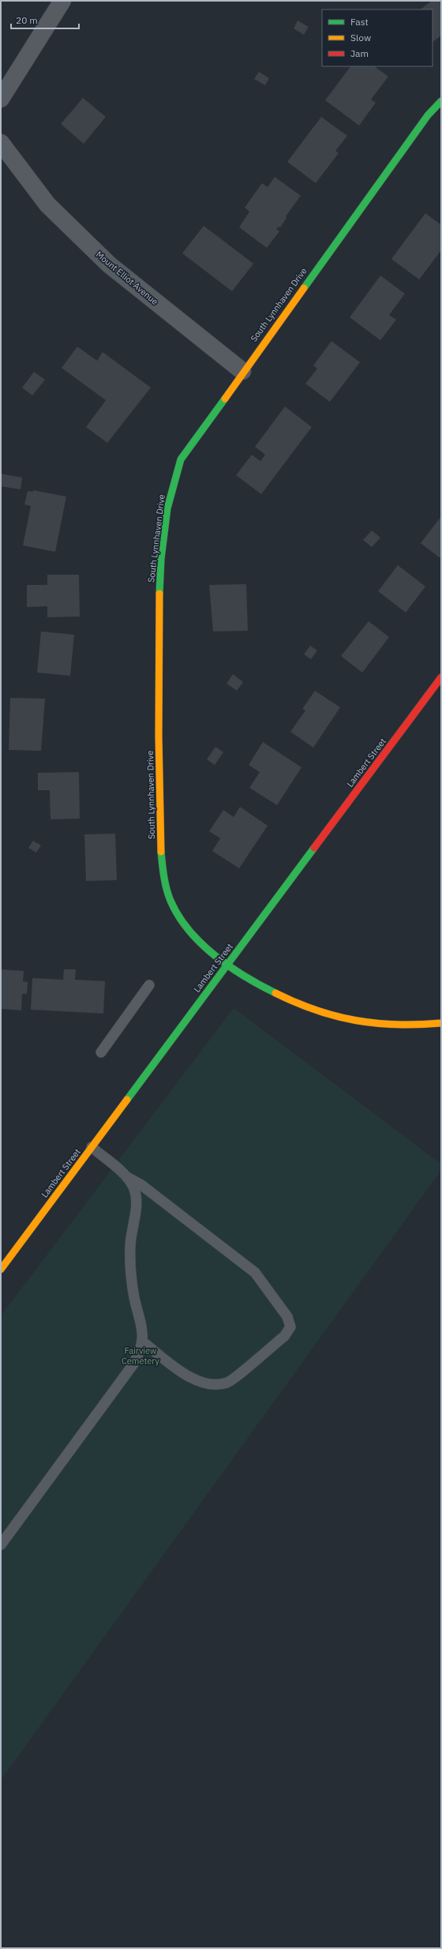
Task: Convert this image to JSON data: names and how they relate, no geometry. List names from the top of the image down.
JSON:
{
  "streets": {
    "street": ["Mount Elliot Avenue", "South Lynnhaven Drive", "Lambert Street"]
  },
  "crossings": [
    ["Mount Elliot Avenue", "South Lynnhaven Drive"],
    ["South Lynnhaven Drive", "Lambert Street"]
  ],
  "parks": ["Fairview Cemetery"],
  "legend": ["Fast", "Slow", "Jam"],
  "scale_bar": "20 m"
}
